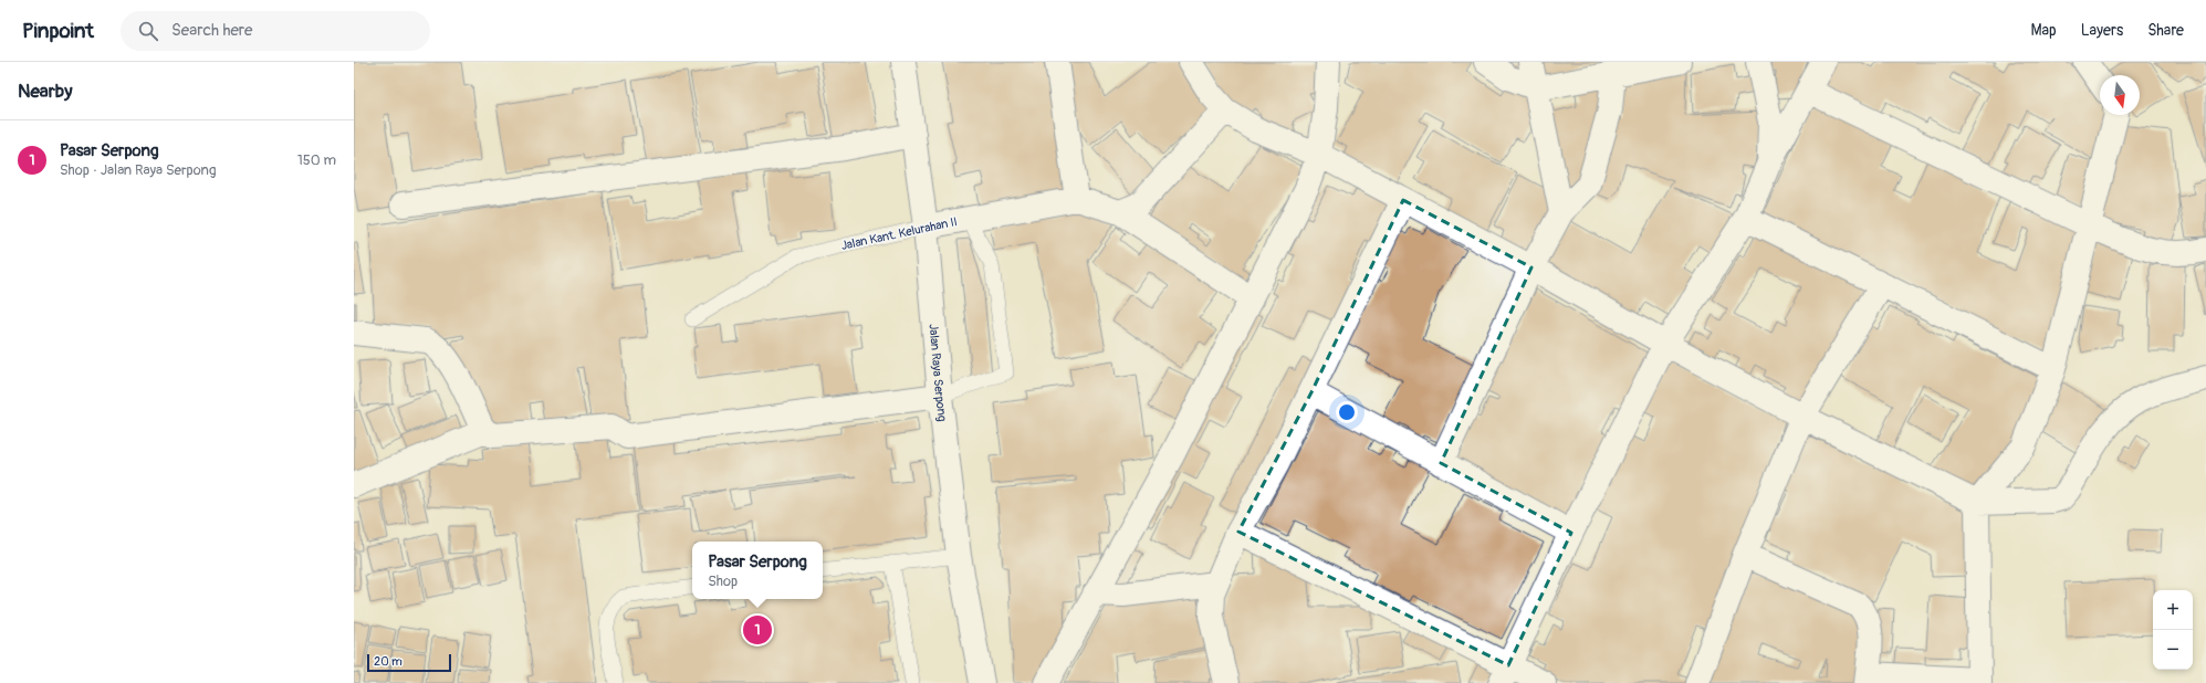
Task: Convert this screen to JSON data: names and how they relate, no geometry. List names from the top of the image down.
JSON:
{
  "streets": {
    "street": ["Jalan Kant. Kelurahan II", "Jalan Raya Serpong"]
  },
  "crossings": [
    ["Jalan Kant. Kelurahan II", "Jalan Raya Serpong"]
  ],
  "scale_bar": "20 m",
  "north": "bottom",
  "page": {
    "header": "Pinpoint",
    "search": "Search here",
    "nav": ["Map", "Layers", "Share"],
    "heading": "Nearby",
    "list": [
      {
        "mark": "1",
        "name": "Pasar Serpong",
        "note": "Shop · Jalan Raya Serpong",
        "value": "150 m"
      }
    ],
    "popup": ["Pasar Serpong", "Shop"],
    "map_buttons": ["+", "−"],
    "pins": "1",
    "scale": "20 m"
  }
}
